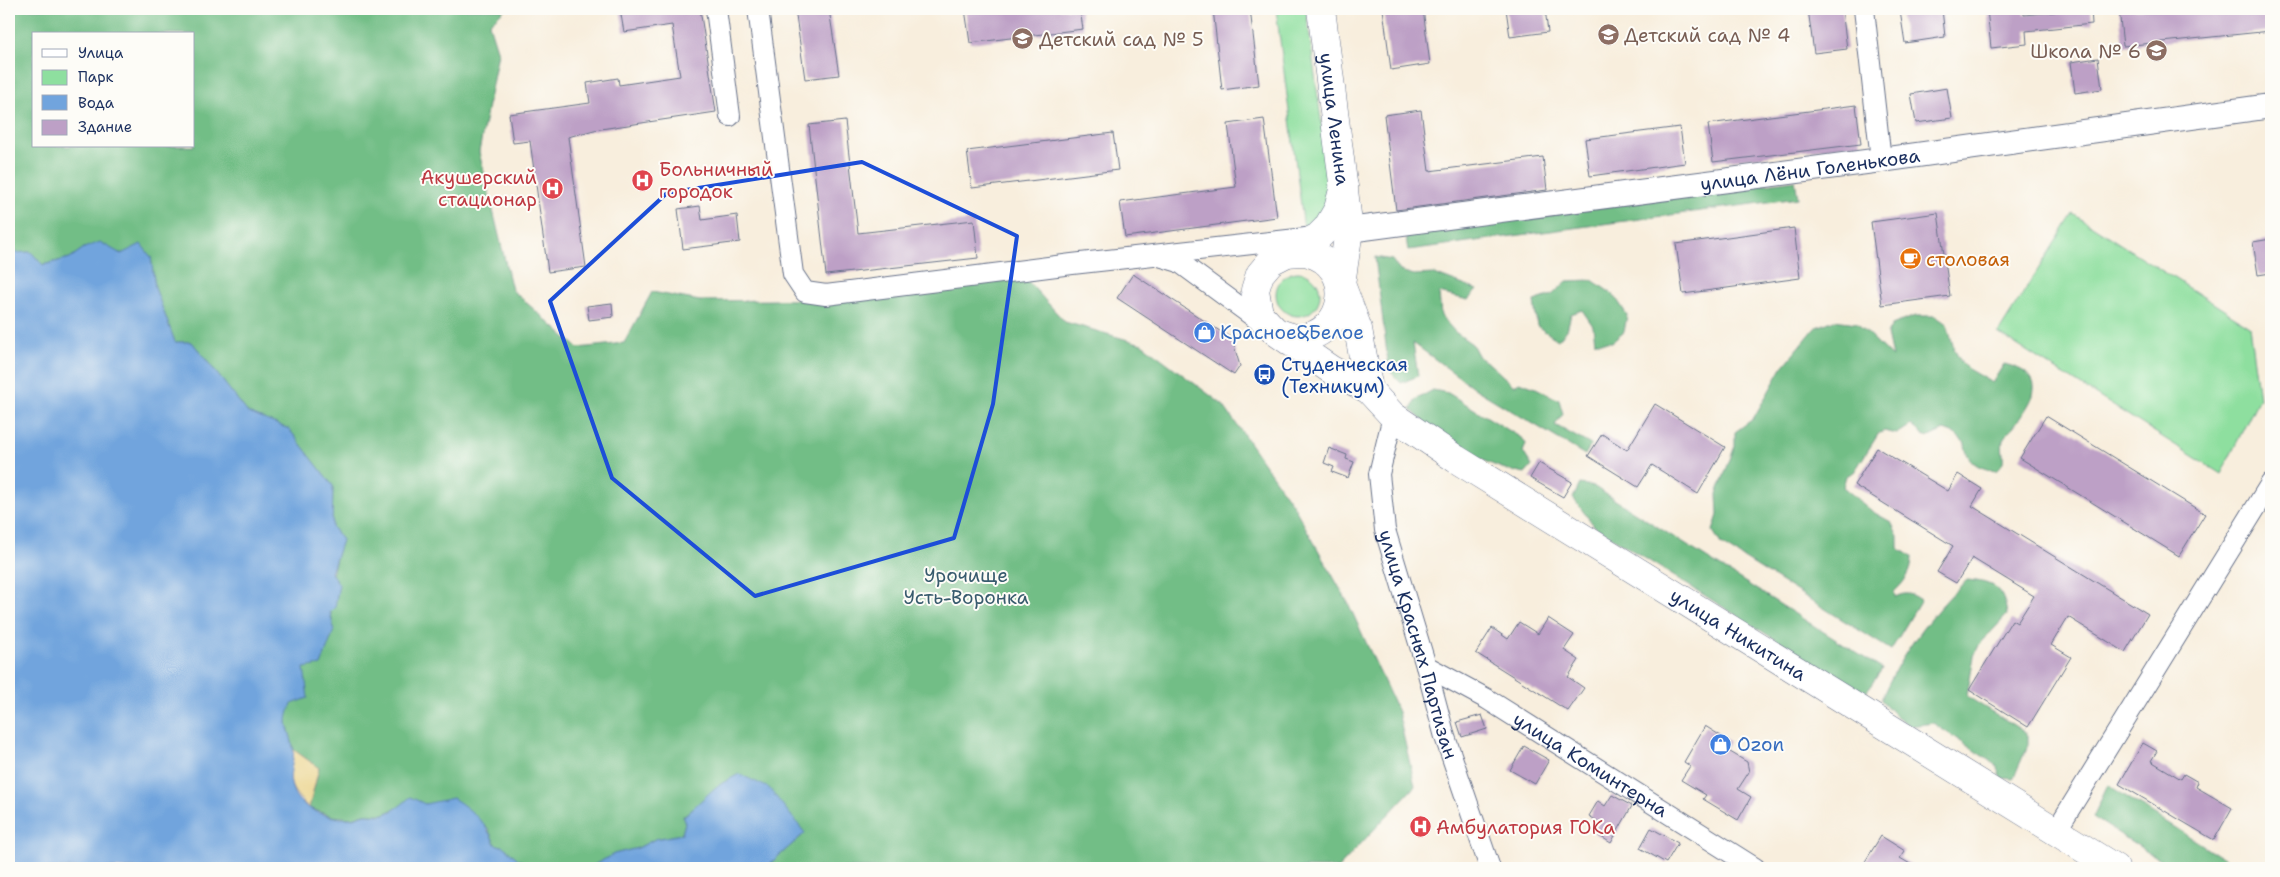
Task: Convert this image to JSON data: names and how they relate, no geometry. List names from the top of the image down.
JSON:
{
  "streets": {
    "main road": ["улица Ленина", "улица Никитина"],
    "street": ["улица Лёни Голенькова", "улица Красных Партизан", "улица Коминтерна"]
  },
  "crossings": [
    ["улица Ленина", "улица Лёни Голенькова"],
    ["улица Никитина", "улица Красных Партизан"],
    ["улица Красных Партизан", "улица Коминтерна"]
  ],
  "parks": ["Урочище Усть-Воронка"],
  "places": {
    "school or university": ["Детский сад № 4", "Детский сад № 5", "Школа № 6"],
    "hospital": ["Больничный городок", "Акушерский стационар", "Амбулатория ГОКа"],
    "cafe": ["столовая"],
    "shop": ["Красное&Белое", "Ozon"],
    "bus stop": ["Студенческая (Техникум)"]
  },
  "legend": [
    "Улица",
    "Парк",
    "Вода",
    "Здание"
  ]
}
